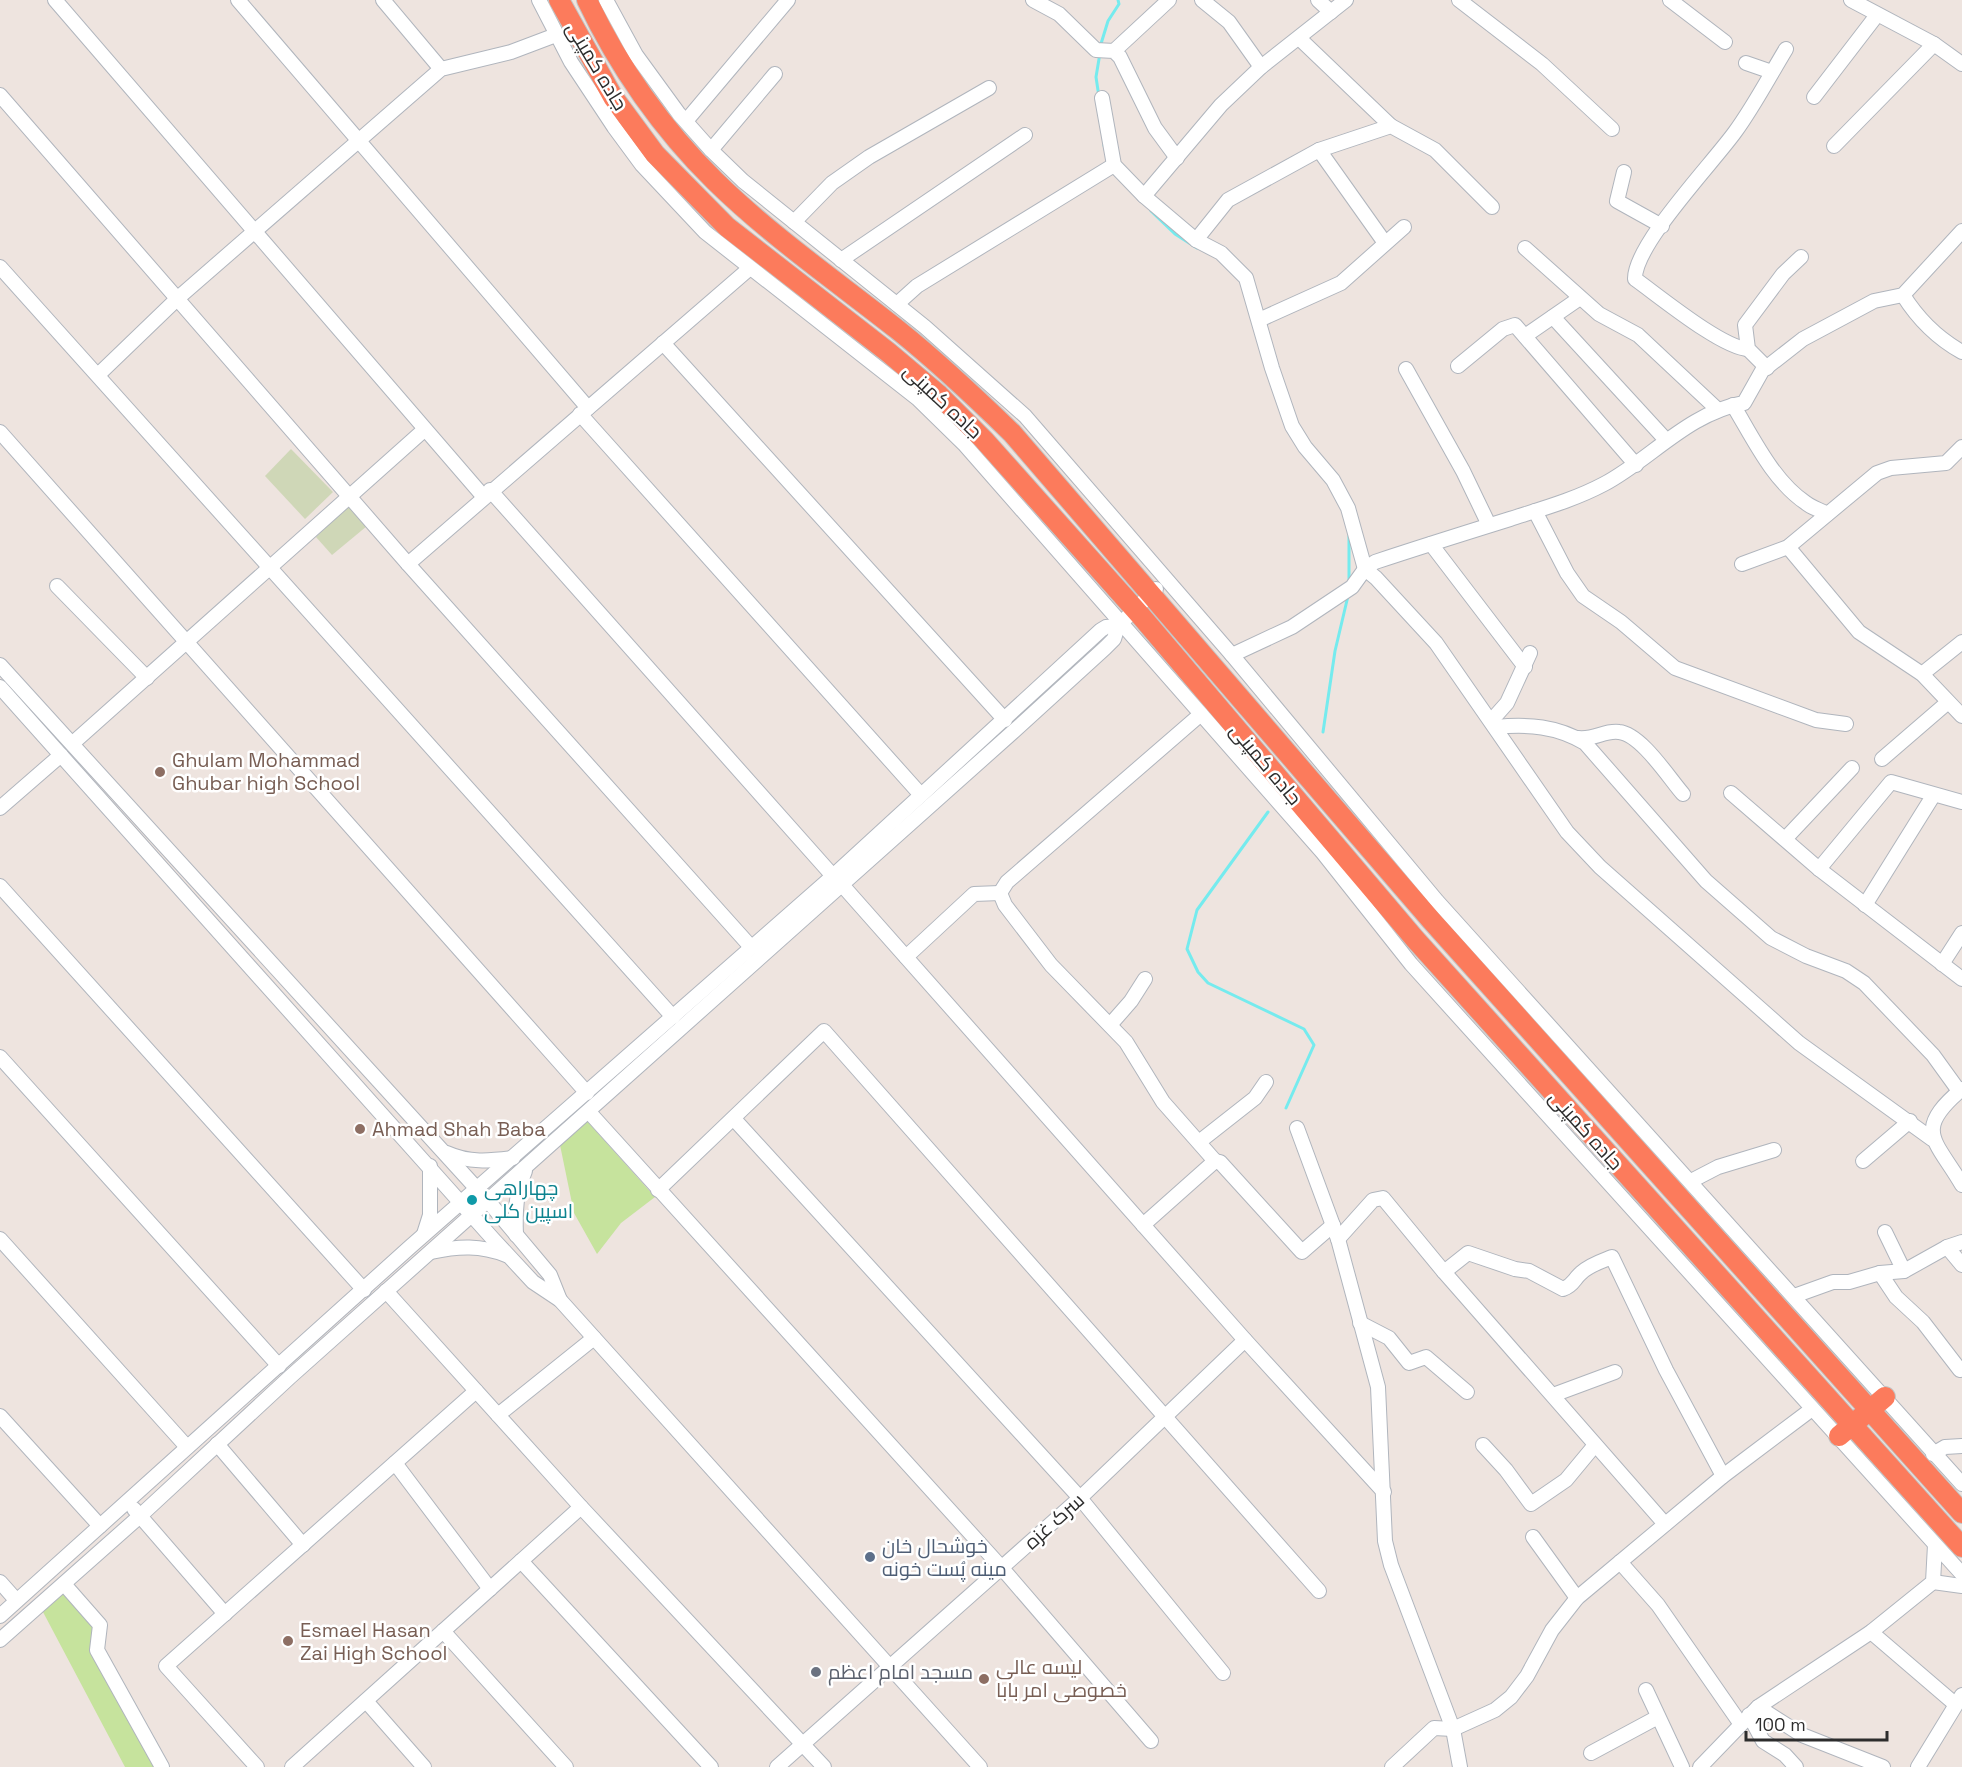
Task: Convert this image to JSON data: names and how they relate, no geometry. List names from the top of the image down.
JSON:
{
  "streets": {
    "highway": ["جاده کمپنی"],
    "street": ["سرک غزه"]
  },
  "places": [
    "Ghulam Mohammad Ghubar high School",
    "Ahmad Shah Baba",
    "چهاراهی اسپین کلی",
    "خوشحال خان مینه پُست خونه",
    "Esmael Hasan Zai High School",
    "مسجد امام اعظم",
    "لیسه عالی خصوصی امر بابا"
  ],
  "scale_bar": "100 m"
}
